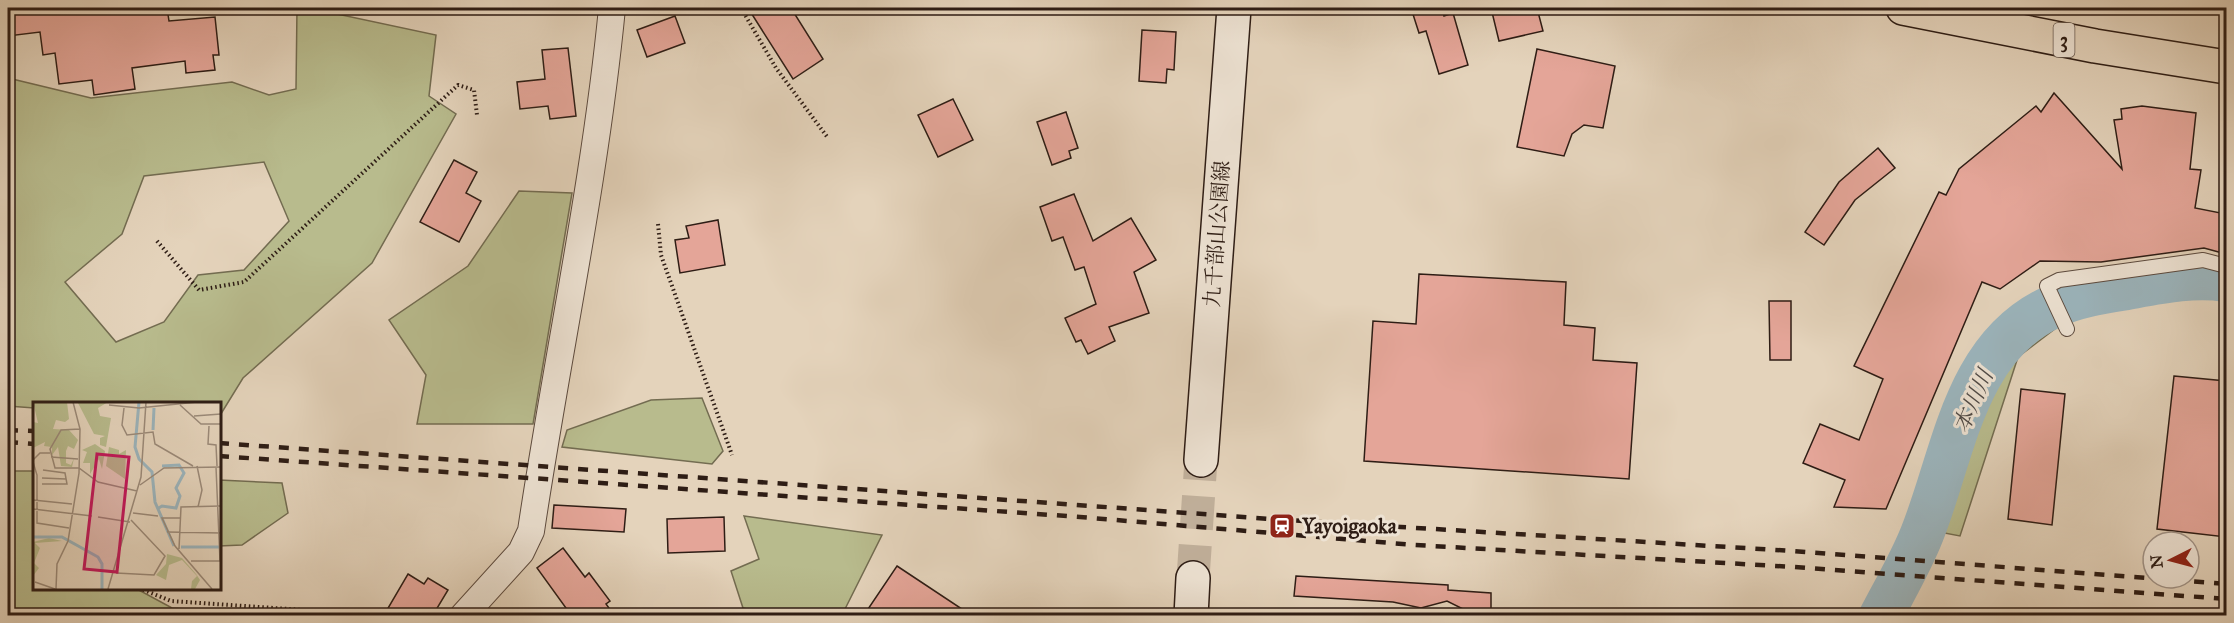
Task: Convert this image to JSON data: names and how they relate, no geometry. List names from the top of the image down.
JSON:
{
  "streets": {
    "highway": ["3"],
    "main road": ["九千部山公園線"]
  },
  "water": ["本川川"],
  "places": {
    "station": ["Yayoigaoka"]
  },
  "north": "left"
}
